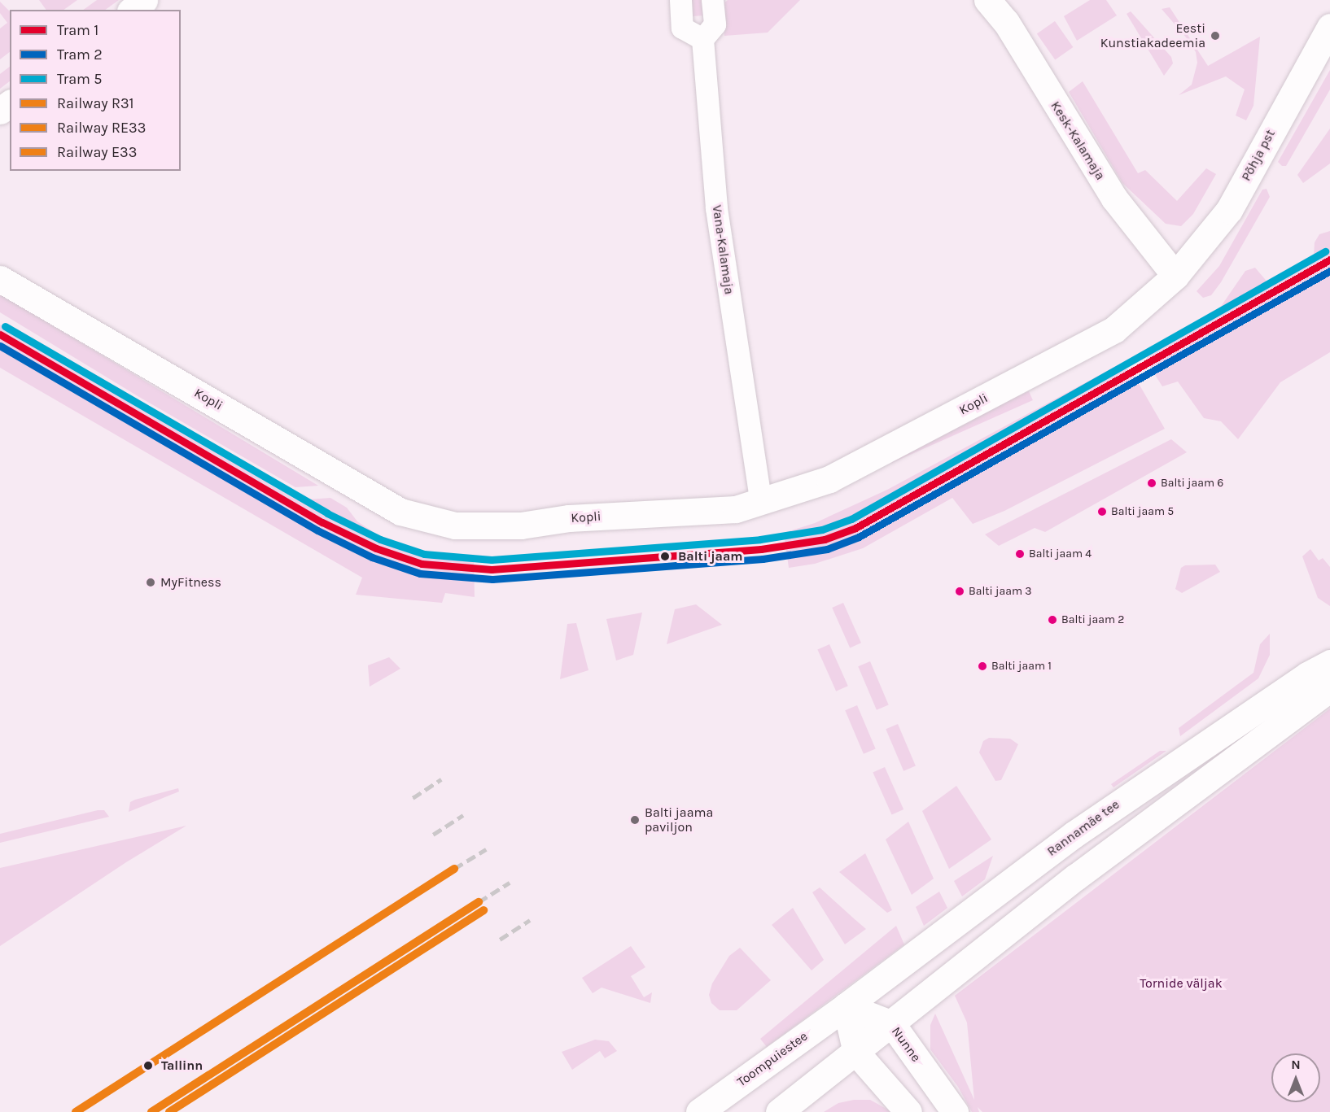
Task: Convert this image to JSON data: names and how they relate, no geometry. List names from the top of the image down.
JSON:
{
  "streets": {
    "street": [
      "Kesk-Kalamaja",
      "Põhja pst",
      "Vana-Kalamaja",
      "Kopli",
      "Rannamäe tee",
      "Nunne",
      "Toompuiestee"
    ]
  },
  "crossings": [
    ["Kesk-Kalamaja", "Põhja pst"],
    ["Kesk-Kalamaja", "Kopli"],
    ["Põhja pst", "Kopli"],
    ["Vana-Kalamaja", "Kopli"],
    ["Rannamäe tee", "Nunne"],
    ["Rannamäe tee", "Toompuiestee"],
    ["Nunne", "Toompuiestee"]
  ],
  "parks": ["Tornide väljak"],
  "places": [
    "Eesti Kunstiakadeemia",
    "Balti jaam 6",
    "Balti jaam 5",
    "Balti jaam 4",
    "Balti jaam",
    "MyFitness",
    "Balti jaam 3",
    "Balti jaam 2",
    "Balti jaam 1",
    "Balti jaama paviljon",
    "Tallinn"
  ],
  "lines": [
    "tram line 5",
    "tram line 1",
    "tram line 2",
    "rail line R31",
    "rail line RE33",
    "rail line E33"
  ],
  "legend": [
    "Tram 1",
    "Tram 2",
    "Tram 5",
    "Railway R31",
    "Railway RE33",
    "Railway E33"
  ],
  "north": "top"
}
